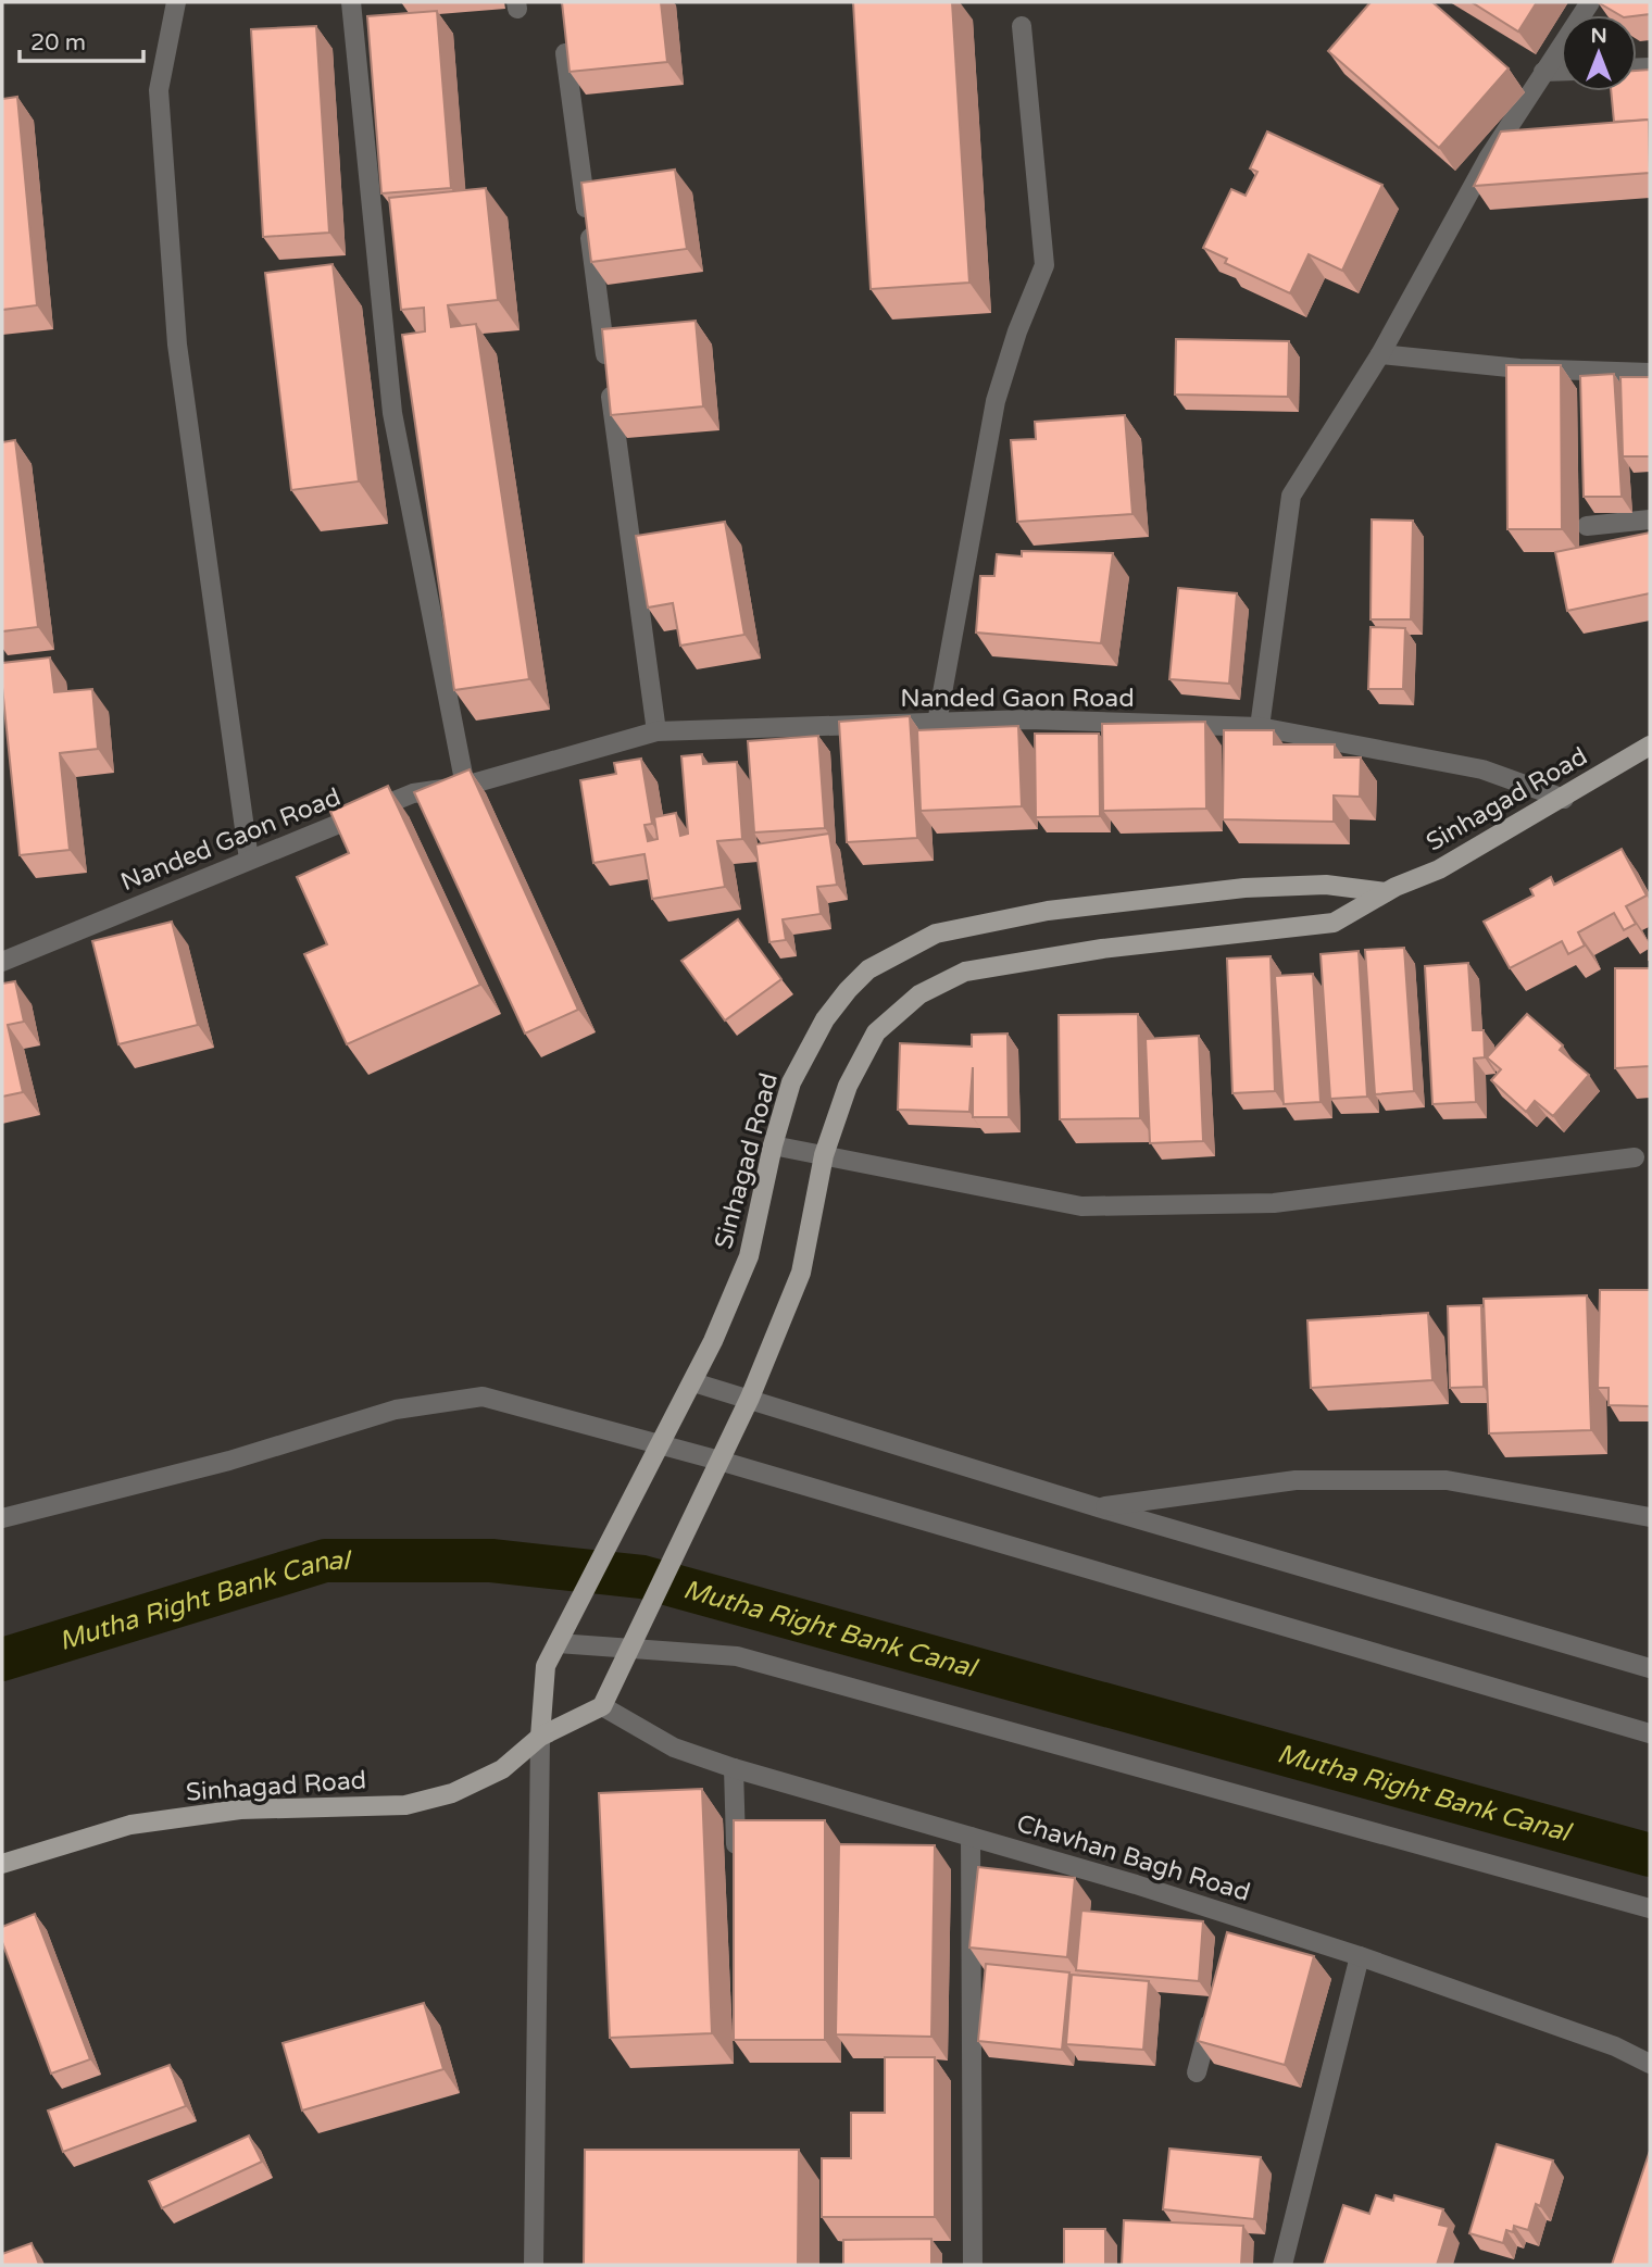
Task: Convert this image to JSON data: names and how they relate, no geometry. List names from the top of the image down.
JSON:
{
  "streets": {
    "main road": ["Sinhagad Road"],
    "street": ["Nanded Gaon Road", "Chavhan Bagh Road"]
  },
  "crossings": [
    ["Nanded Gaon Road", "Sinhagad Road"],
    ["Sinhagad Road", "Chavhan Bagh Road"]
  ],
  "water": ["Mutha Right Bank Canal"],
  "scale_bar": "20 m",
  "north": "top"
}
